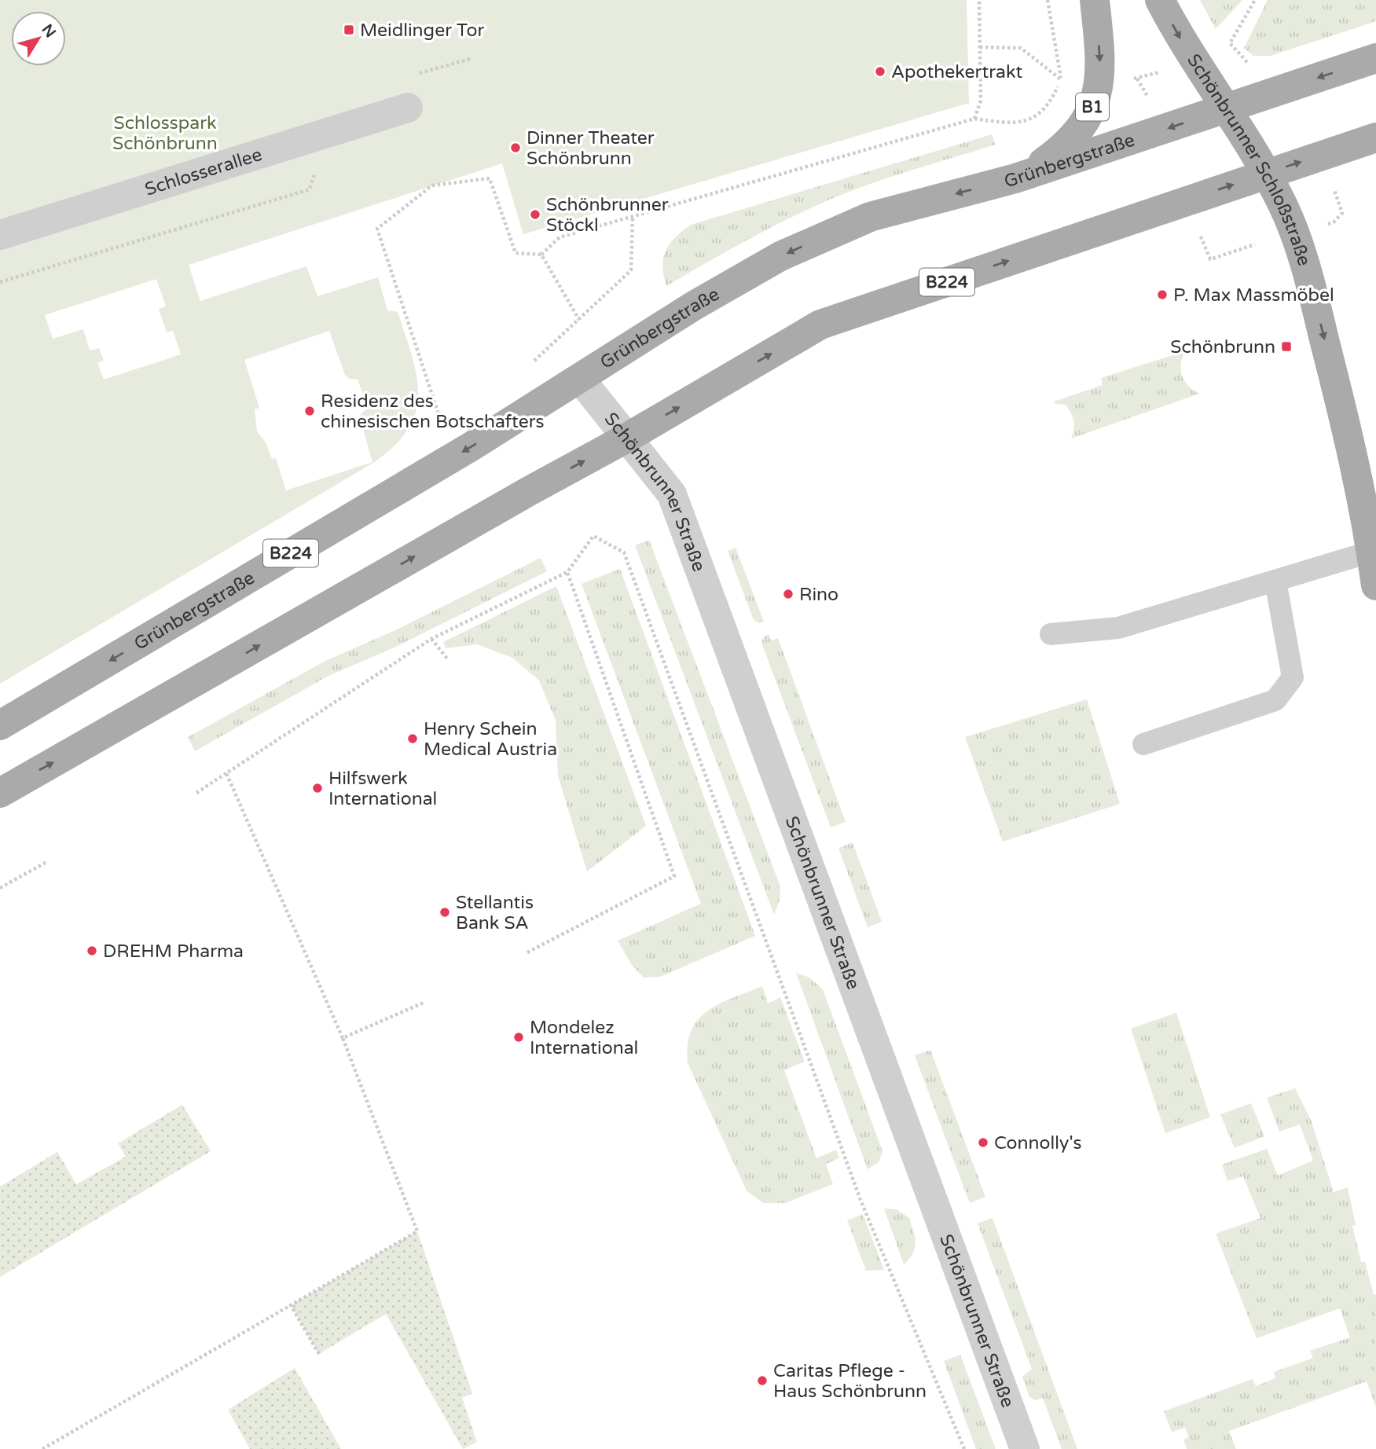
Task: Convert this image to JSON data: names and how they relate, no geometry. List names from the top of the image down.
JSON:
{
  "streets": {
    "main road": [
      "B1",
      "Grünbergstraße",
      "Schönbrunner Schloßstraße",
      "B224"
    ],
    "street": ["Schlosserallee", "Schönbrunner Straße"]
  },
  "crossings": [
    ["B1", "Grünbergstraße"],
    ["Grünbergstraße", "Schönbrunner Schloßstraße"],
    ["Grünbergstraße", "Schönbrunner Straße"],
    ["Schönbrunner Schloßstraße", "B224"],
    ["B224", "Schönbrunner Straße"]
  ],
  "one_way": ["Schönbrunner Schloßstraße"],
  "parks": ["Schlosspark Schönbrunn"],
  "places": {
    "transit": ["Meidlinger Tor", "Schönbrunn"],
    "other": [
      "Apothekertrakt",
      "Dinner Theater Schönbrunn",
      "Schönbrunner Stöckl",
      "P. Max Massmöbel",
      "Residenz des chinesischen Botschafters",
      "Rino",
      "Henry Schein Medical Austria",
      "Hilfswerk International",
      "Stellantis Bank SA",
      "DREHM Pharma",
      "Mondelez International",
      "Connolly's",
      "Caritas Pflege - Haus Schönbrunn"
    ]
  },
  "north": "top right"
}
